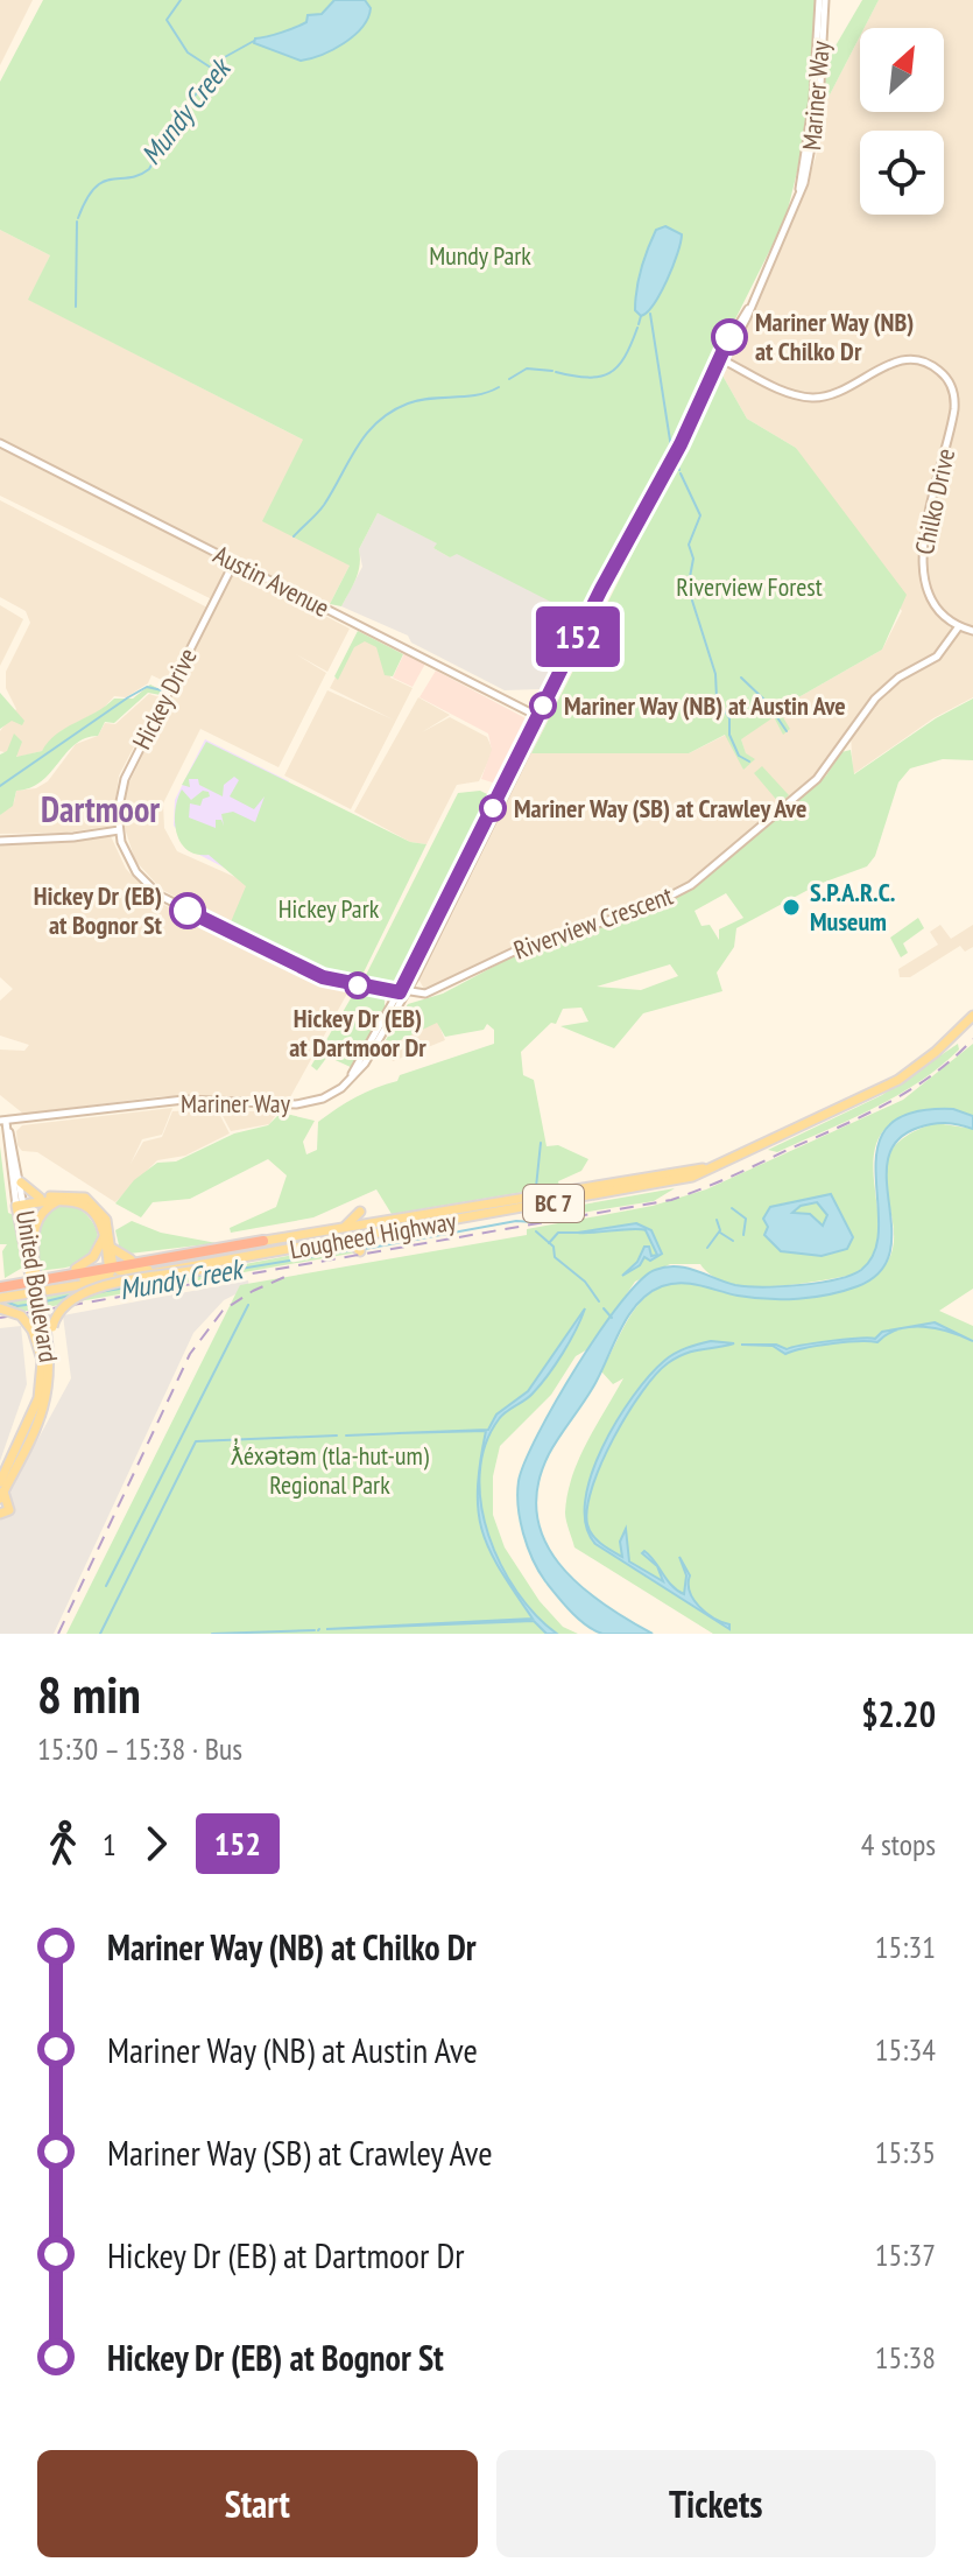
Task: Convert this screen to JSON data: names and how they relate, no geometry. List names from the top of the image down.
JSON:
{
  "streets": {
    "main road": [
      "Mariner Way",
      "Chilko Drive",
      "Austin Avenue",
      "Hickey Drive",
      "Riverview Crescent",
      "BC 7",
      "Lougheed Highway",
      "United Boulevard"
    ]
  },
  "crossings": [
    ["Mariner Way", "Chilko Drive"],
    ["Mariner Way", "Austin Avenue"],
    ["Mariner Way", "Riverview Crescent"],
    ["Mariner Way", "United Boulevard"],
    ["Chilko Drive", "Riverview Crescent"],
    ["Austin Avenue", "Hickey Drive"]
  ],
  "districts": ["Dartmoor"],
  "water": ["Mundy Creek"],
  "parks": [
    "Mundy Park",
    "Riverview Forest",
    "Hickey Park",
    "ƛ̓éxətəm (tla-hut-um) Regional Park"
  ],
  "places": [
    "Mariner Way (NB) at Chilko Dr",
    "Mariner Way (NB) at Austin Ave",
    "Mariner Way (SB) at Crawley Ave",
    "S.P.A.R.C. Museum",
    "Hickey Dr (EB) at Bognor St",
    "Hickey Dr (EB) at Dartmoor Dr"
  ],
  "lines": ["bus line 152"],
  "north": "top right",
  "page": {
    "on_map": "152",
    "heading": ["8 min", "15:30 – 15:38 · Bus", "$2.20"],
    "legs": ["1", "152", "4 stops"],
    "list": [
      {
        "name": "Mariner Way (NB) at Chilko Dr",
        "value": "15:31"
      },
      {
        "name": "Mariner Way (NB) at Austin Ave",
        "value": "15:34"
      },
      {
        "name": "Mariner Way (SB) at Crawley Ave",
        "value": "15:35"
      },
      {
        "name": "Hickey Dr (EB) at Dartmoor Dr",
        "value": "15:37"
      },
      {
        "name": "Hickey Dr (EB) at Bognor St",
        "value": "15:38"
      }
    ],
    "buttons": ["Start", "Tickets"]
  }
}
